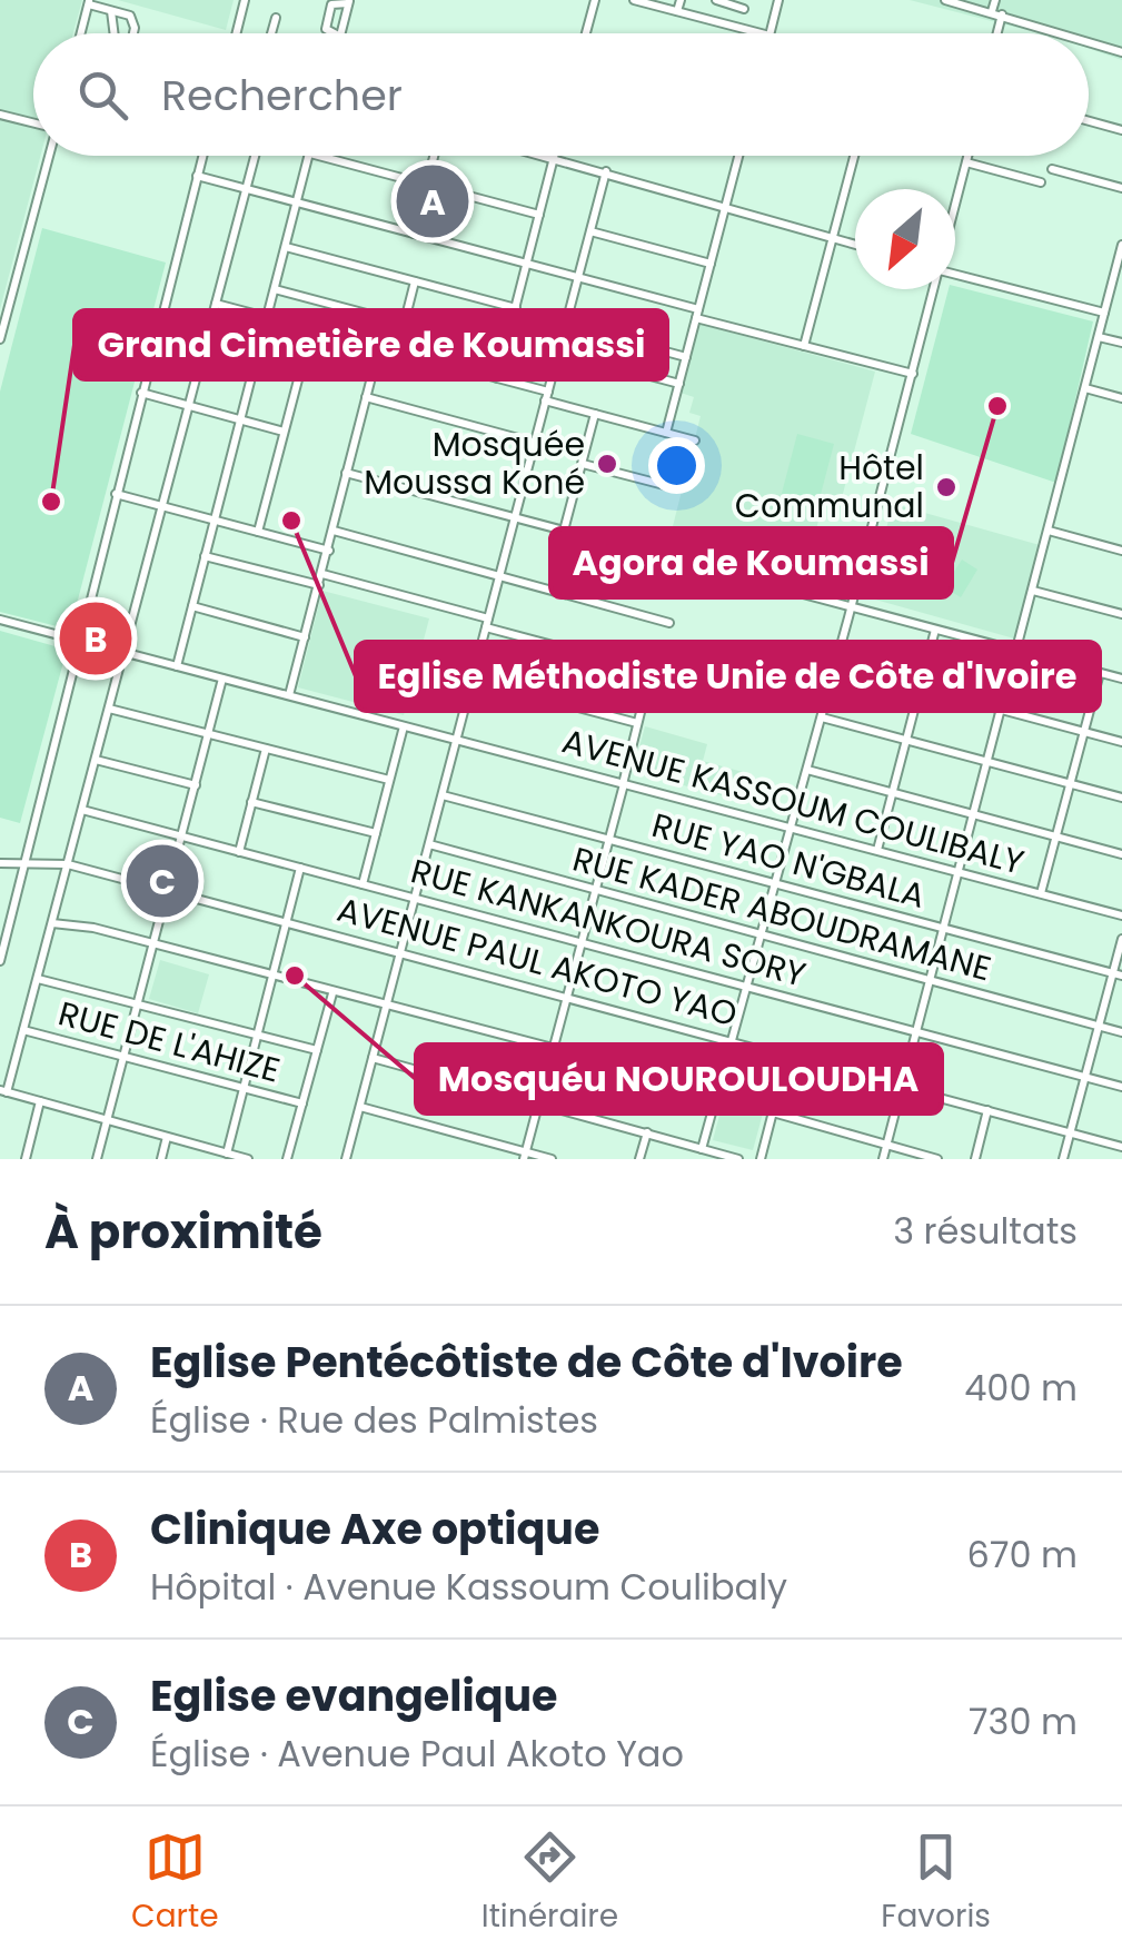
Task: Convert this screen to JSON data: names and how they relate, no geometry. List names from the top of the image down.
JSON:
{
  "streets": {
    "street": [
      "AVENUE KASSOUM COULIBALY",
      "RUE YAO N'GBALA",
      "RUE KADER ABOUDRAMANE",
      "RUE KANKANKOURA SORY",
      "AVENUE PAUL AKOTO YAO",
      "RUE DE L'AHIZE"
    ]
  },
  "places": [
    "Agora de Koumassi",
    "Mosquée Moussa Koné",
    "Hôtel Communal",
    "Grand Cimetière de Koumassi",
    "Eglise Méthodiste Unie de Côte d'Ivoire",
    "Mosquéu NOUROULOUDHA"
  ],
  "north": "bottom left",
  "page": {
    "search": "Rechercher",
    "pins": ["A", "B", "C"],
    "heading": ["À proximité", "3 résultats"],
    "list": [
      {
        "mark": "A",
        "name": "Eglise Pentécôtiste de Côte d'Ivoire",
        "note": "Église · Rue des Palmistes",
        "value": "400 m"
      },
      {
        "mark": "B",
        "name": "Clinique Axe optique",
        "note": "Hôpital · Avenue Kassoum Coulibaly",
        "value": "670 m"
      },
      {
        "mark": "C",
        "name": "Eglise evangelique",
        "note": "Église · Avenue Paul Akoto Yao",
        "value": "730 m"
      }
    ],
    "nav": ["Carte", "Itinéraire", "Favoris"]
  }
}
